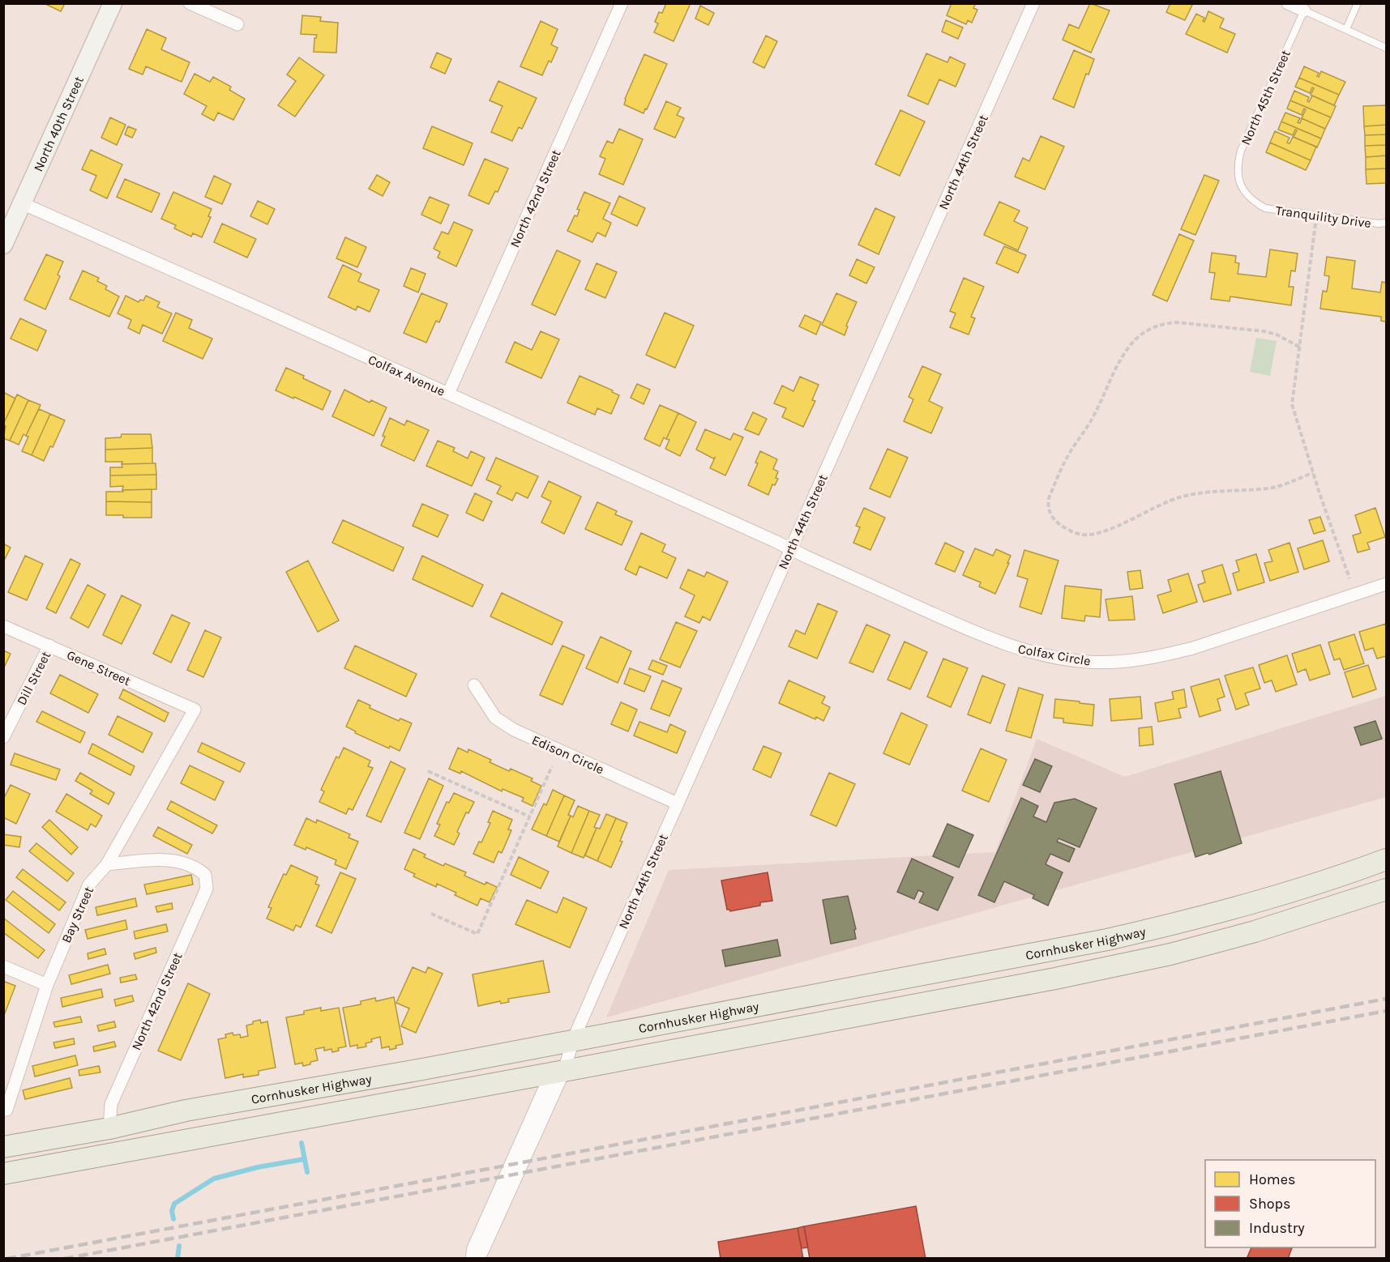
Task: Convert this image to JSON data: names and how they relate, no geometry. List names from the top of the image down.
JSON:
{
  "streets": {
    "main road": ["Cornhusker Highway"],
    "street": [
      "North 40th Street",
      "North 44th Street",
      "North 42nd Street",
      "Colfax Avenue",
      "Colfax Circle",
      "Gene Street",
      "Dill Street",
      "Edison Circle",
      "Bay Street"
    ],
    "lane": ["North 45th Street", "Tranquility Drive"]
  },
  "crossings": [
    ["North 45th Street", "Tranquility Drive"],
    ["North 40th Street", "Colfax Avenue"],
    ["North 44th Street", "Colfax Avenue"],
    ["North 44th Street", "Colfax Circle"],
    ["North 44th Street", "Edison Circle"],
    ["North 44th Street", "Cornhusker Highway"],
    ["North 42nd Street", "Colfax Avenue"],
    ["North 42nd Street", "Bay Street"],
    ["North 42nd Street", "Cornhusker Highway"],
    ["Colfax Avenue", "Colfax Circle"],
    ["Gene Street", "Dill Street"],
    ["Gene Street", "Bay Street"]
  ],
  "legend": ["Homes", "Shops", "Industry"]
}
